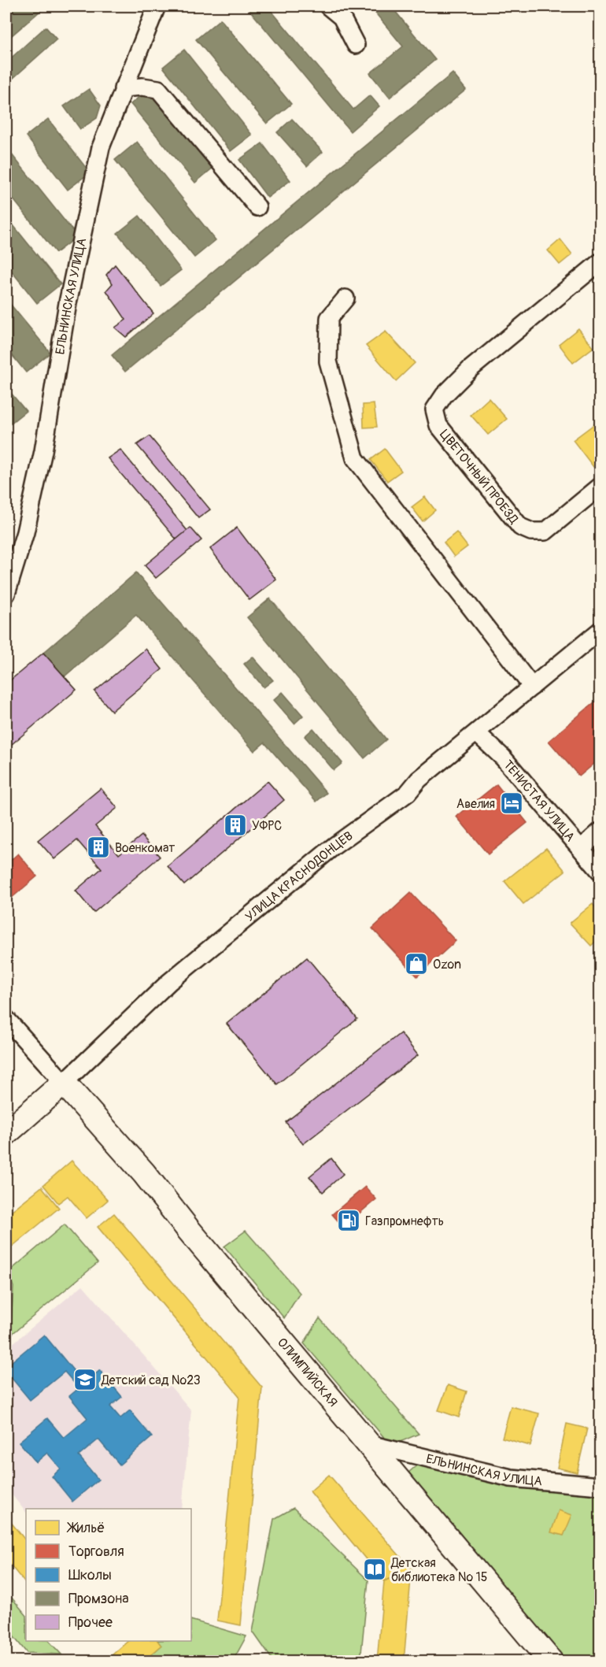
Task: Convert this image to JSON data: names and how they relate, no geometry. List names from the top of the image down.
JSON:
{
  "streets": {
    "main road": ["УЛИЦА КРАСНОДОНЦЕВ", "ОЛИМПИЙСКАЯ"],
    "street": ["ЕЛЬНИНСКАЯ УЛИЦА", "ЦВЕТОЧНЫЙ ПРОЕЗД", "ТЕНИСТАЯ УЛИЦА"]
  },
  "crossings": [
    ["ЕЛЬНИНСКАЯ УЛИЦА", "ОЛИМПИЙСКАЯ"],
    ["ТЕНИСТАЯ УЛИЦА", "УЛИЦА КРАСНОДОНЦЕВ"],
    ["УЛИЦА КРАСНОДОНЦЕВ", "ОЛИМПИЙСКАЯ"]
  ],
  "places": {
    "hotel": ["Авелия"],
    "building": ["УФРС", "Военкомат"],
    "shop": ["Ozon"],
    "fuel station": ["Газпромнефть"],
    "school or university": ["Детский сад №23"],
    "library": ["Детская библиотека № 15"]
  },
  "legend": [
    "Жильё",
    "Торговля",
    "Школы",
    "Промзона",
    "Прочее"
  ]
}
